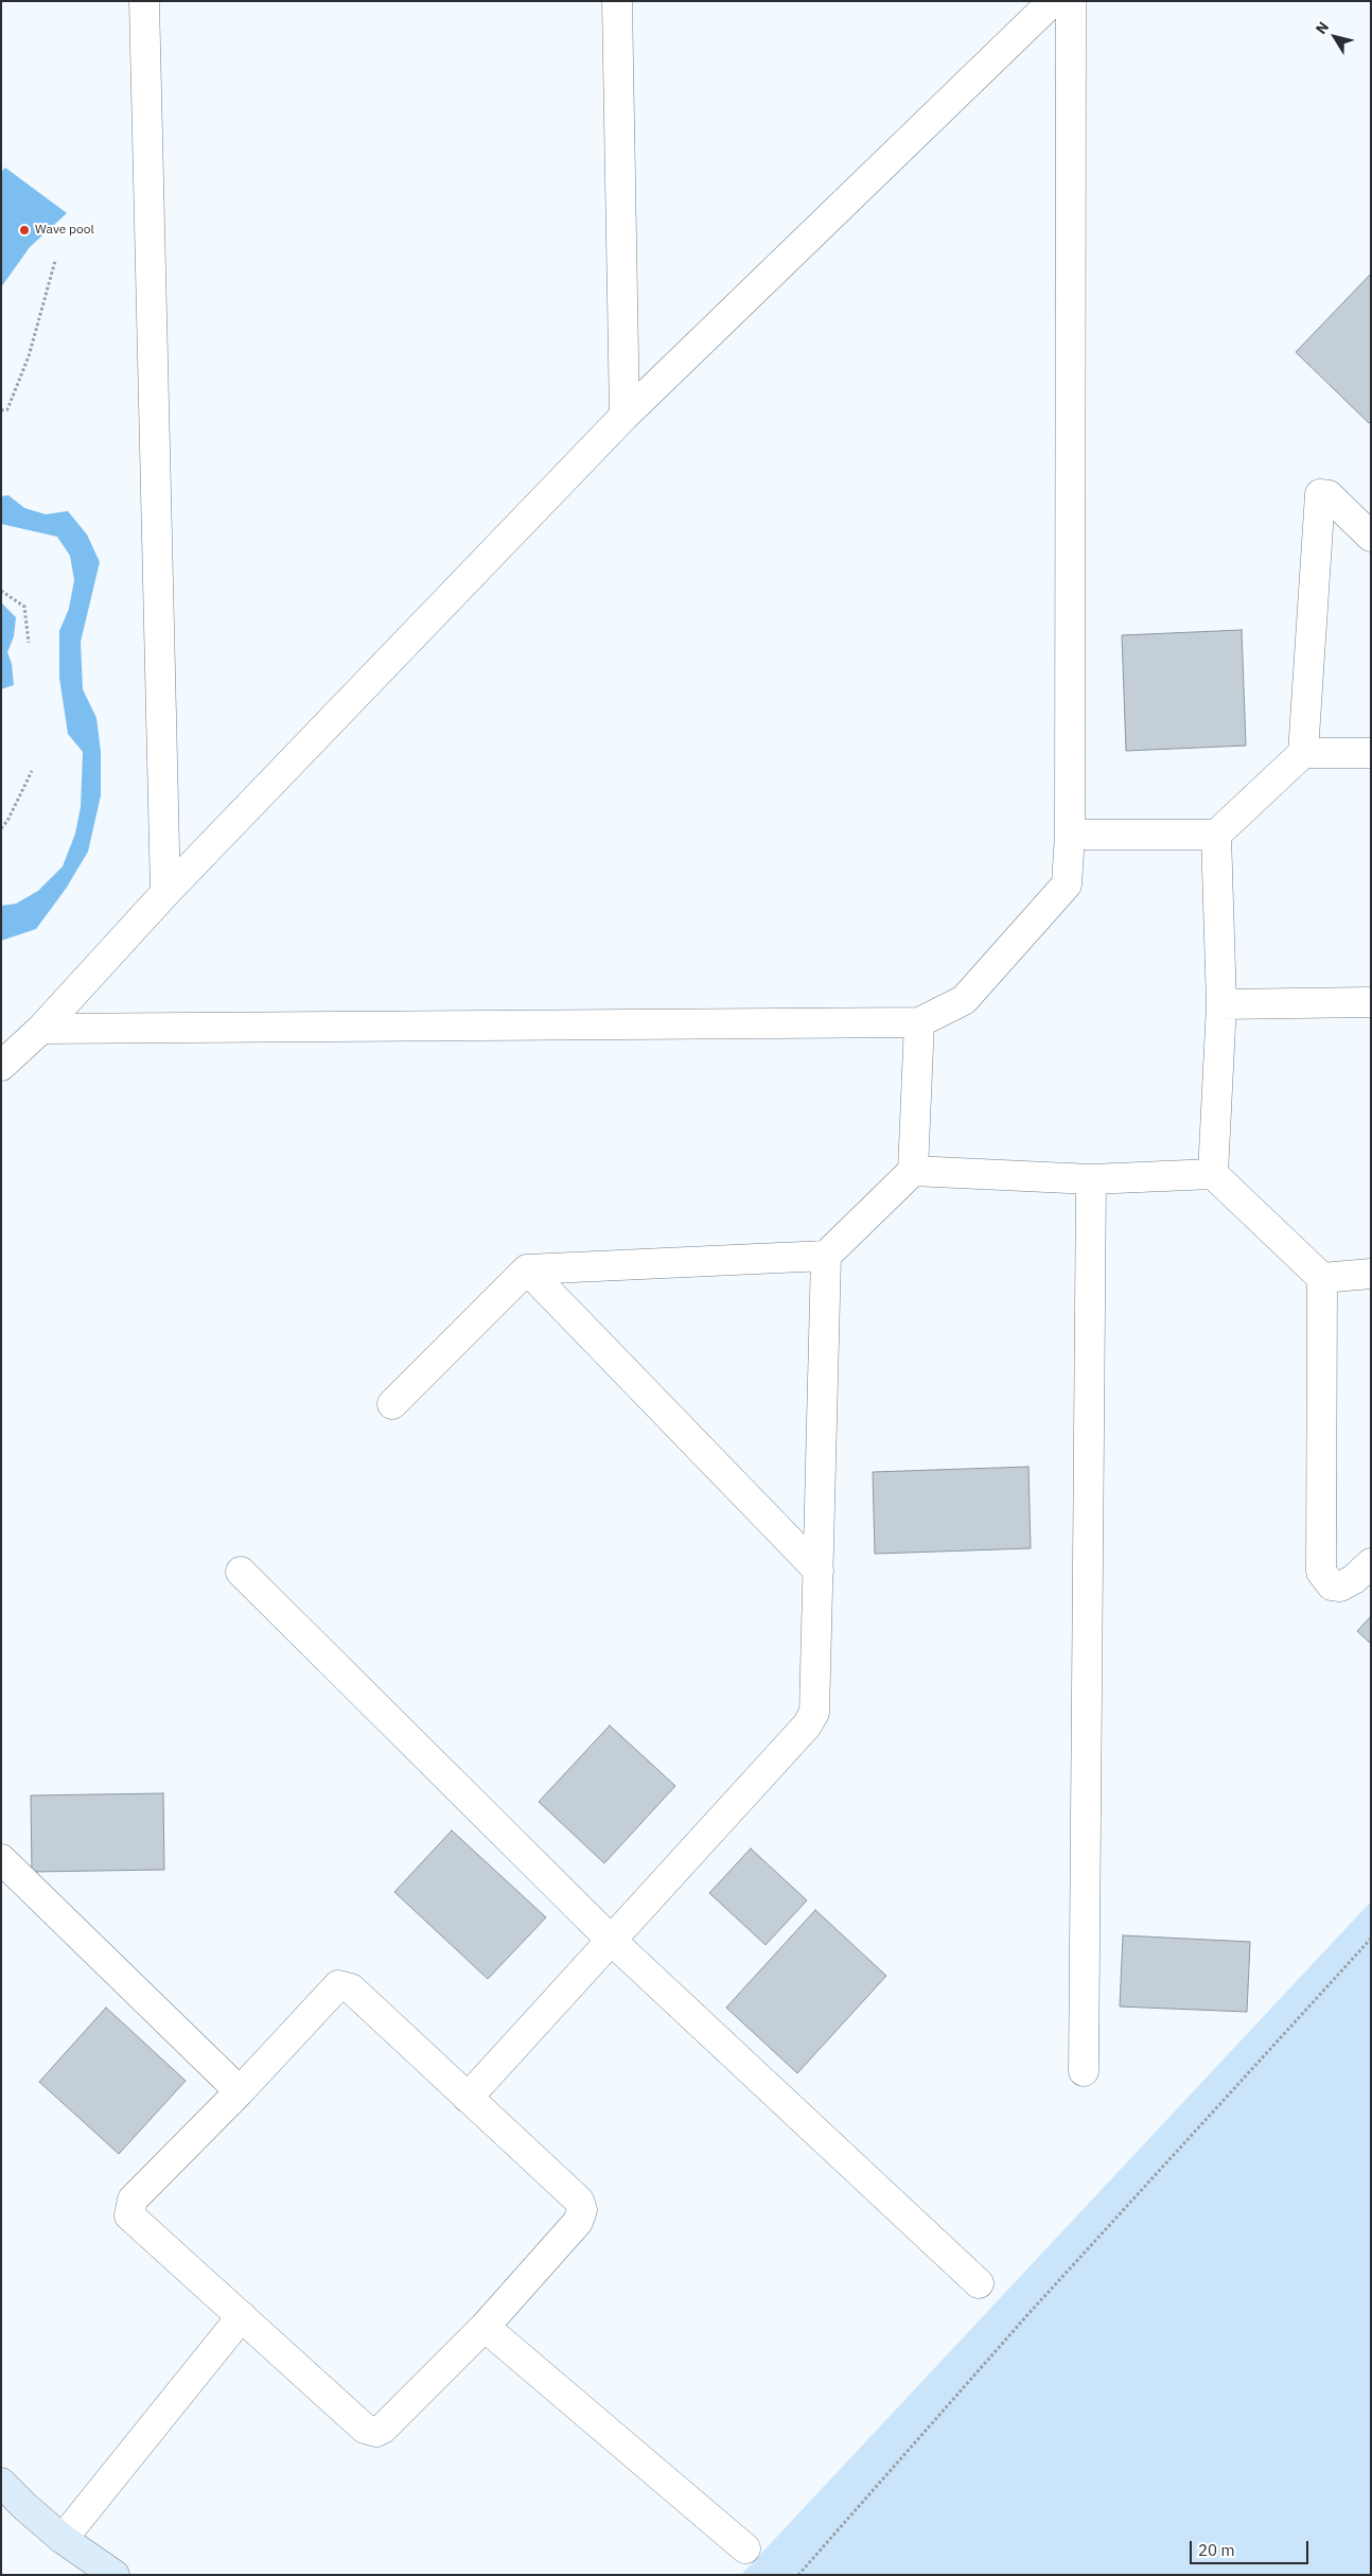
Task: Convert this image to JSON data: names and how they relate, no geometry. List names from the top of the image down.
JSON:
{
  "places": ["Wave pool"],
  "scale_bar": "20 m",
  "north": "top left"
}
